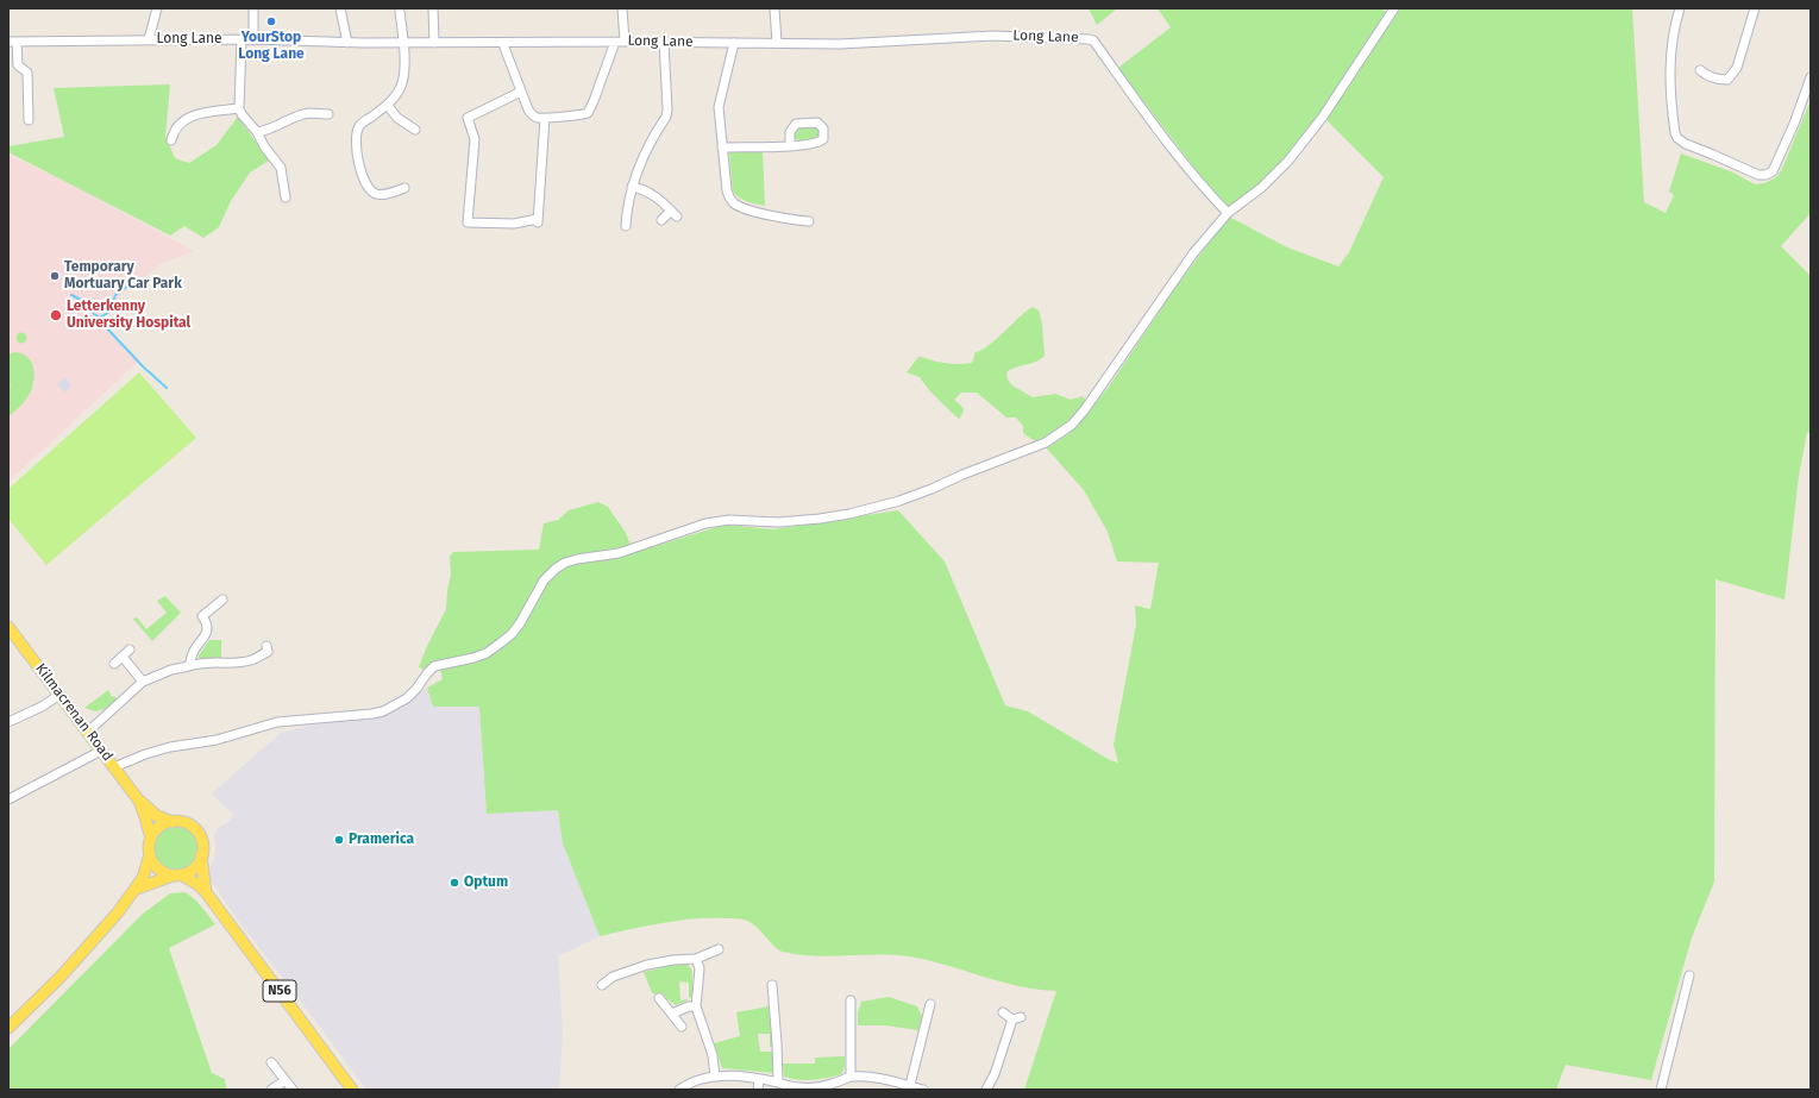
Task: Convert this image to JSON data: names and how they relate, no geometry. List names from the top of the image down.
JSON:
{
  "streets": {
    "main road": ["Kilmacrenan Road", "N56"],
    "street": ["Long Lane"]
  },
  "crossings": [
    ["Kilmacrenan Road", "N56"]
  ],
  "places": [
    "YourStop Long Lane",
    "Temporary Mortuary Car Park",
    "Letterkenny University Hospital",
    "Pramerica",
    "Optum"
  ]
}
